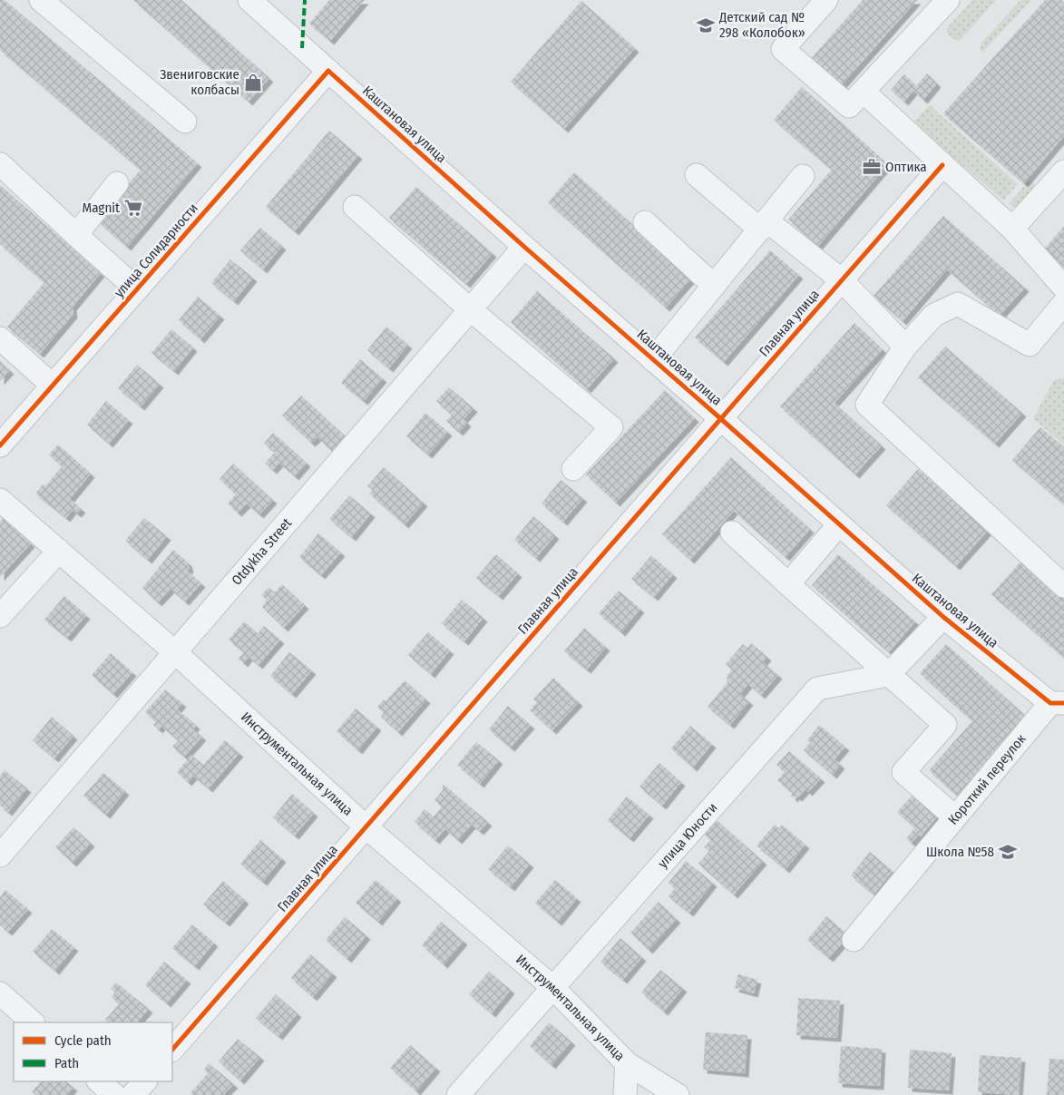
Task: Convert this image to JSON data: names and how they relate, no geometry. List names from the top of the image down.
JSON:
{
  "streets": {
    "street": [
      "Каштановая улица",
      "улица Солидарности",
      "Главная улица",
      "Otdykha Street",
      "Инструментальная улица",
      "Короткий переулок",
      "улица Юности"
    ]
  },
  "crossings": [
    ["Каштановая улица", "улица Солидарности"],
    ["Каштановая улица", "Главная улица"],
    ["Каштановая улица", "Otdykha Street"],
    ["Каштановая улица", "Короткий переулок"],
    ["Главная улица", "Инструментальная улица"],
    ["Otdykha Street", "Инструментальная улица"],
    ["Инструментальная улица", "улица Юности"]
  ],
  "places": {
    "school or university": ["Детский сад № 298 «Колобок»", "Школа №58"],
    "shop": ["Звениговские колбасы"],
    "office": ["Оптика"],
    "supermarket": ["Magnit"]
  },
  "legend": ["Cycle path", "Path"]
}
